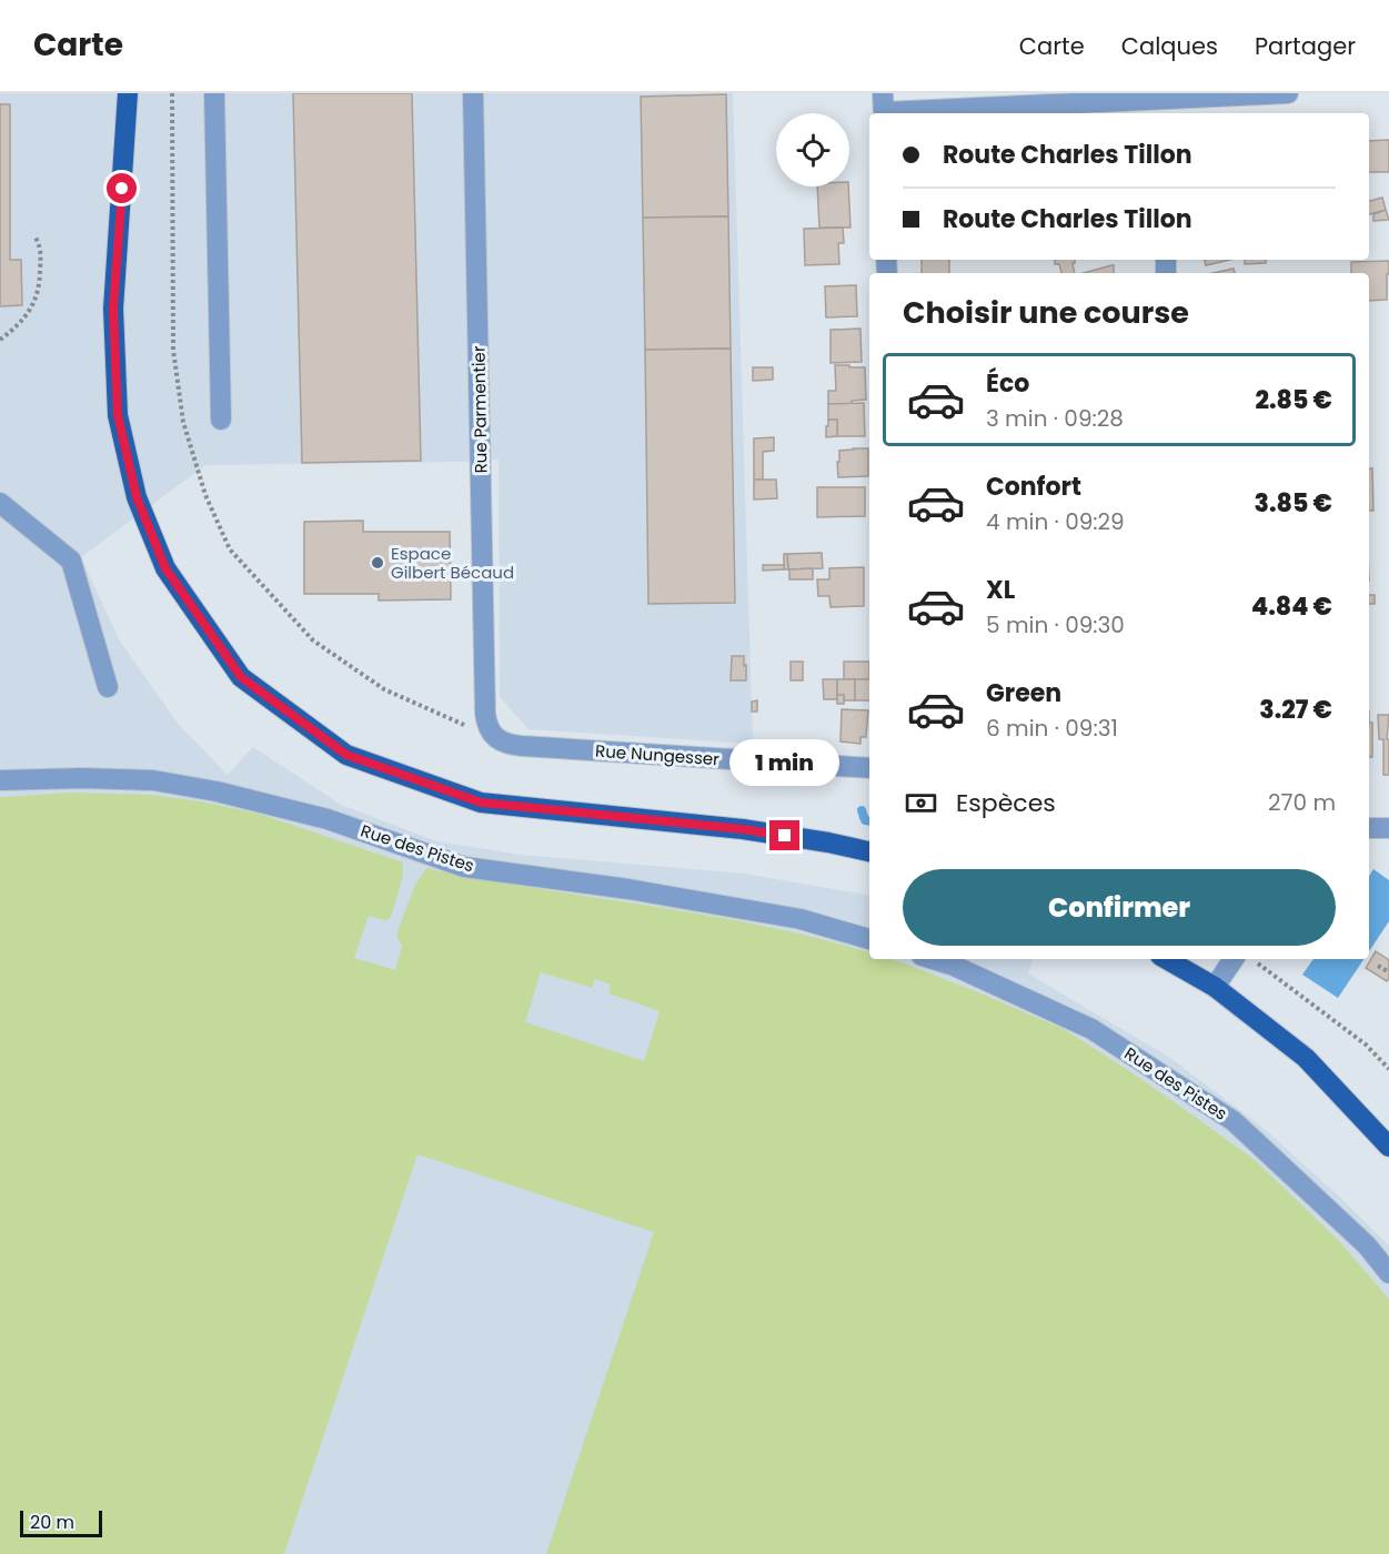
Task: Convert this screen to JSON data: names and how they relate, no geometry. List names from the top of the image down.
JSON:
{
  "streets": {
    "street": ["Rue Parmentier", "Rue Nungesser", "Rue des Pistes"]
  },
  "crossings": [
    ["Rue Parmentier", "Rue Nungesser"]
  ],
  "places": ["Espace Gilbert Bécaud"],
  "scale_bar": "20 m",
  "page": {
    "header": "Carte",
    "nav": ["Carte", "Calques", "Partager"],
    "banner": ["Route Charles Tillon", "Route Charles Tillon"],
    "heading": "Choisir une course",
    "list": [
      {
        "name": "Éco",
        "note": "3 min · 09:28",
        "value": "2.85 €"
      },
      {
        "name": "Confort",
        "note": "4 min · 09:29",
        "value": "3.85 €"
      },
      {
        "name": "XL",
        "note": "5 min · 09:30",
        "value": "4.84 €"
      },
      {
        "name": "Green",
        "note": "6 min · 09:31",
        "value": "3.27 €"
      }
    ],
    "bubble": "1 min",
    "pay": ["Espèces", "270 m"],
    "buttons": "Confirmer",
    "scale": "20 m"
  }
}
